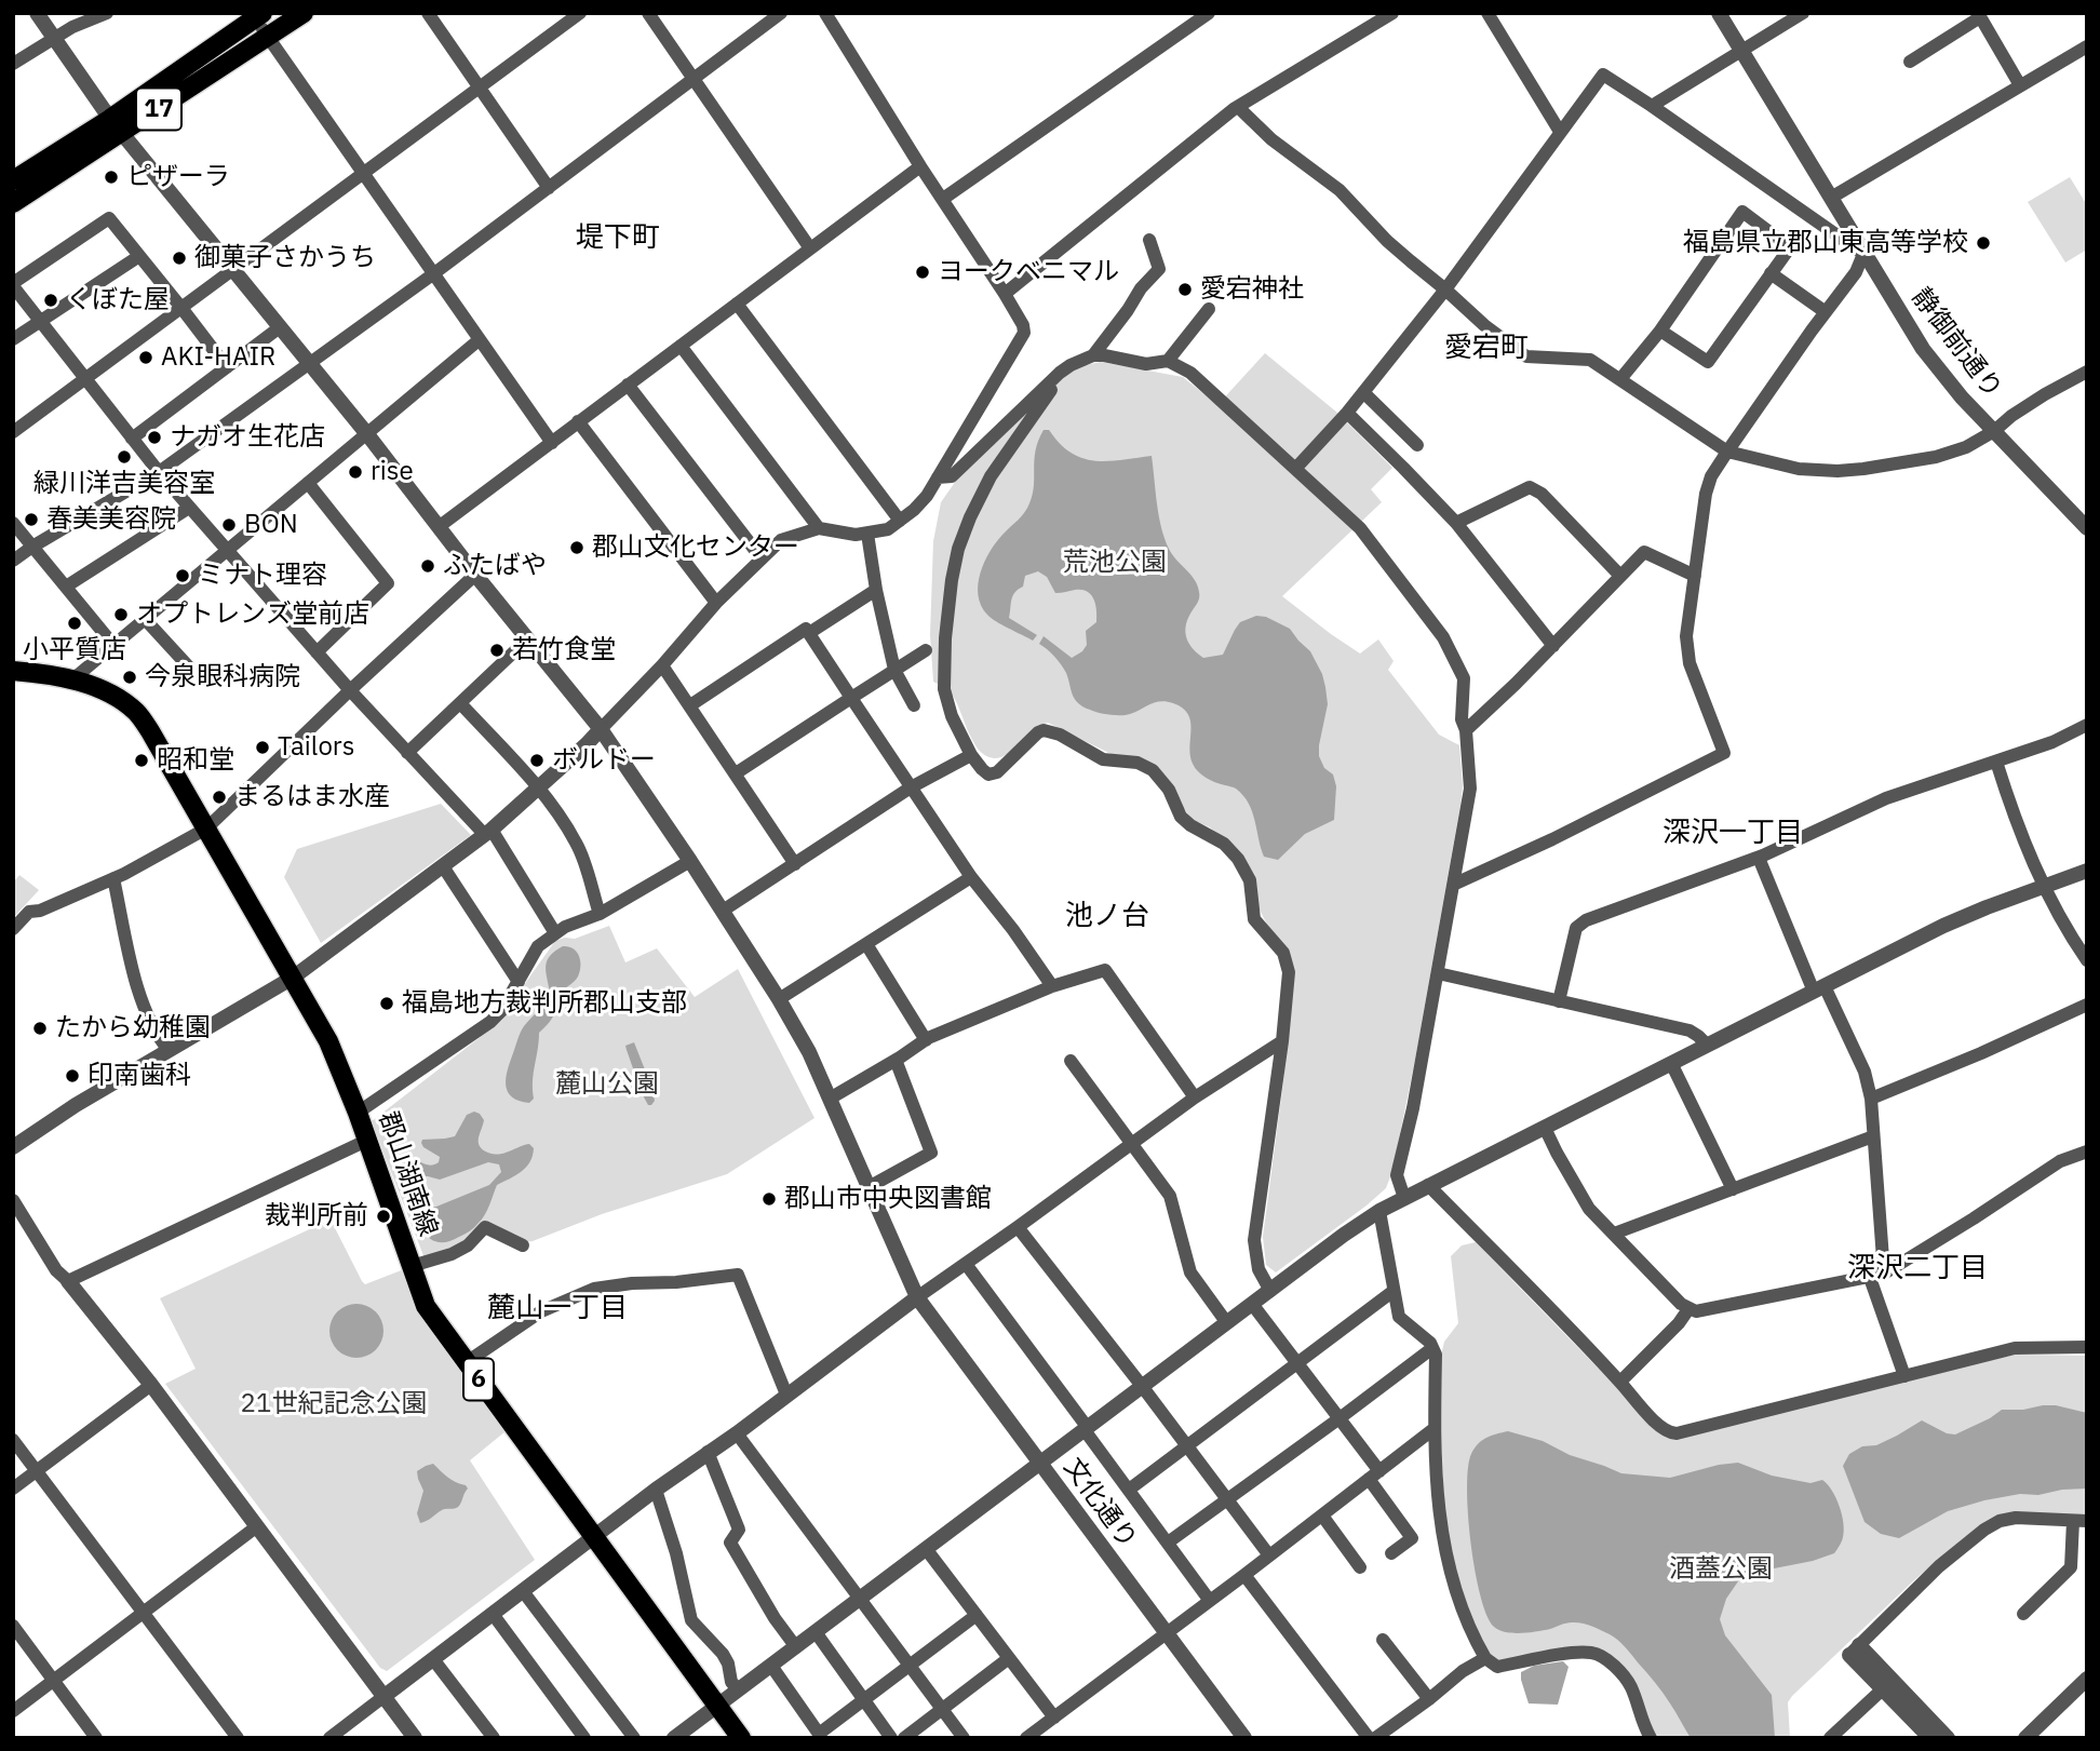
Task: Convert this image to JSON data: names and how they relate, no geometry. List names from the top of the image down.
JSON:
{
  "streets": {
    "main road": ["17", "郡山湖南線", "6"],
    "street": ["静御前通り", "文化通り"]
  },
  "crossings": [
    ["17", "文化通り"]
  ],
  "districts": [
    "堤下町",
    "愛宕町",
    "深沢一丁目",
    "池ノ台",
    "深沢二丁目",
    "麓山一丁目"
  ],
  "parks": [
    "荒池公園",
    "麓山公園",
    "21世紀記念公園",
    "酒蓋公園"
  ],
  "places": [
    "ピザーラ",
    "福島県立郡山東高等学校",
    "御菓子さかうち",
    "ヨークベニマル",
    "愛宕神社",
    "くぼた屋",
    "AKI-HAIR",
    "ナガオ生花店",
    "緑川洋吉美容室",
    "rise",
    "春美美容院",
    "BON",
    "郡山文化センター",
    "ふたばや",
    "ミナト理容",
    "オプトレンズ堂前店",
    "小平質店",
    "若竹食堂",
    "今泉眼科病院",
    "Tailors",
    "昭和堂",
    "ボルドー",
    "まるはま水産",
    "福島地方裁判所郡山支部",
    "たから幼稚園",
    "印南歯科",
    "郡山市中央図書館",
    "裁判所前"
  ]
}
